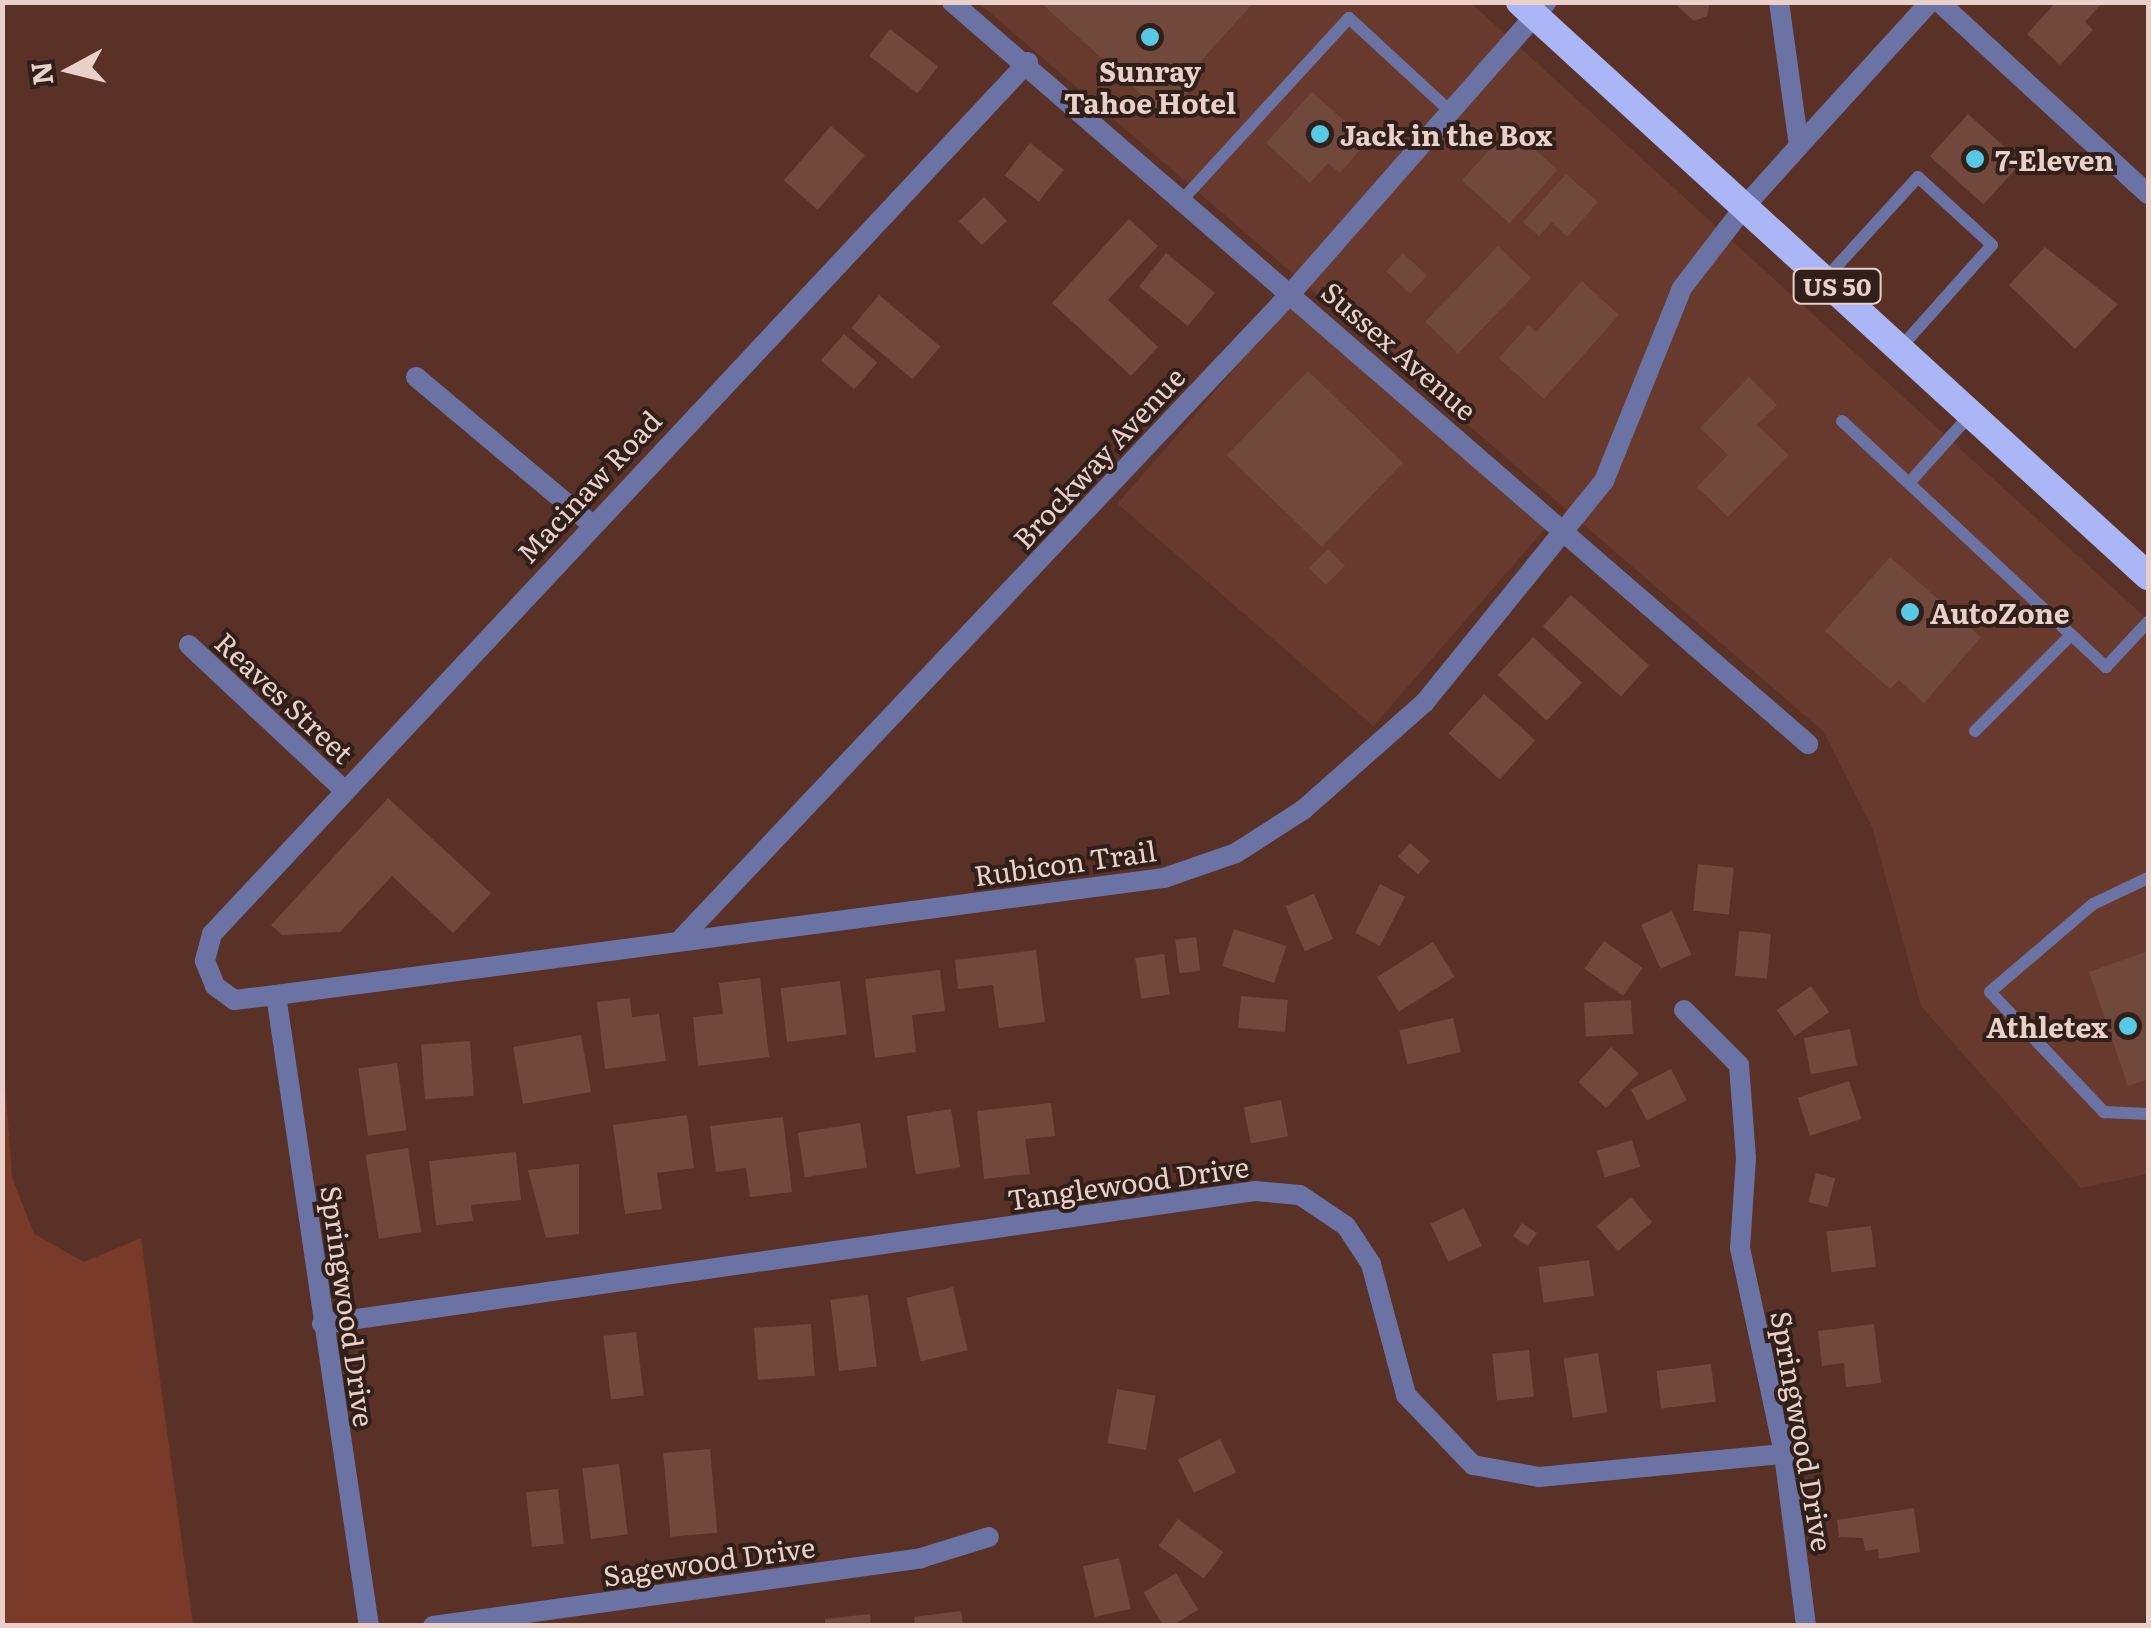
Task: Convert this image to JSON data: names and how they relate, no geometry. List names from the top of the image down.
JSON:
{
  "streets": {
    "highway": ["US 50"],
    "street": [
      "Sussex Avenue",
      "Brockway Avenue",
      "Macinaw Road",
      "Reaves Street",
      "Rubicon Trail",
      "Tanglewood Drive",
      "Springwood Drive",
      "Sagewood Drive"
    ]
  },
  "crossings": [
    ["US 50", "Brockway Avenue"],
    ["US 50", "Rubicon Trail"],
    ["Sussex Avenue", "Brockway Avenue"],
    ["Sussex Avenue", "Macinaw Road"],
    ["Sussex Avenue", "Rubicon Trail"],
    ["Brockway Avenue", "Rubicon Trail"],
    ["Macinaw Road", "Reaves Street"],
    ["Macinaw Road", "Rubicon Trail"],
    ["Rubicon Trail", "Springwood Drive"],
    ["Tanglewood Drive", "Springwood Drive"]
  ],
  "places": [
    "Sunray Tahoe Hotel",
    "Jack in the Box",
    "7-Eleven",
    "AutoZone",
    "Athletex"
  ],
  "north": "left"
}
